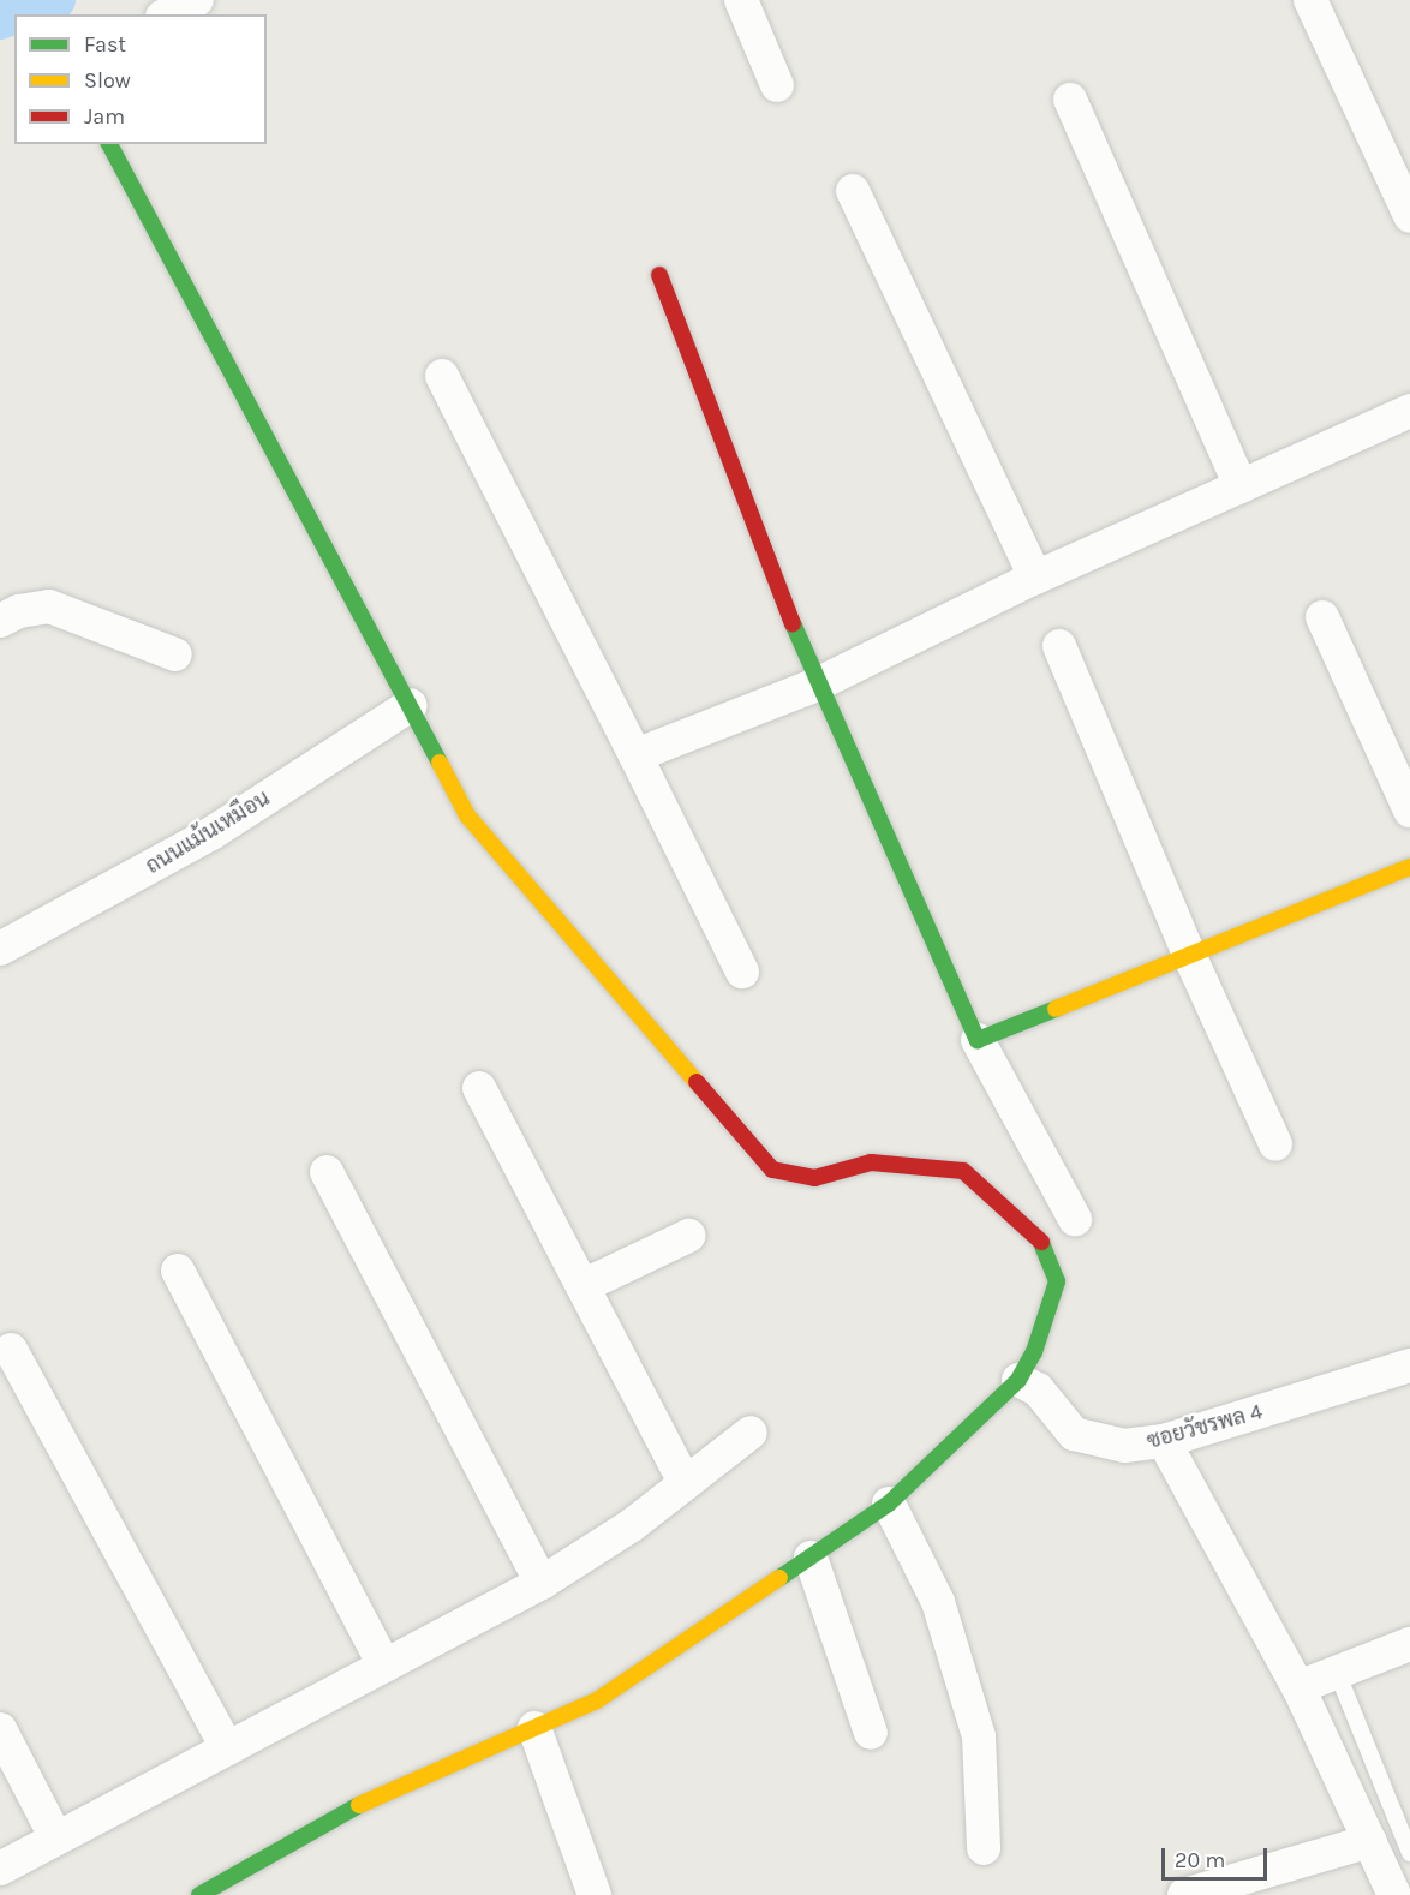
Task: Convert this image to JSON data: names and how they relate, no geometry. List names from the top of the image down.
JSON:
{
  "streets": {
    "street": ["ถนนแม้นเหมือน", "ซอยวัชรพล 4"]
  },
  "legend": ["Fast", "Slow", "Jam"],
  "scale_bar": "20 m"
}
